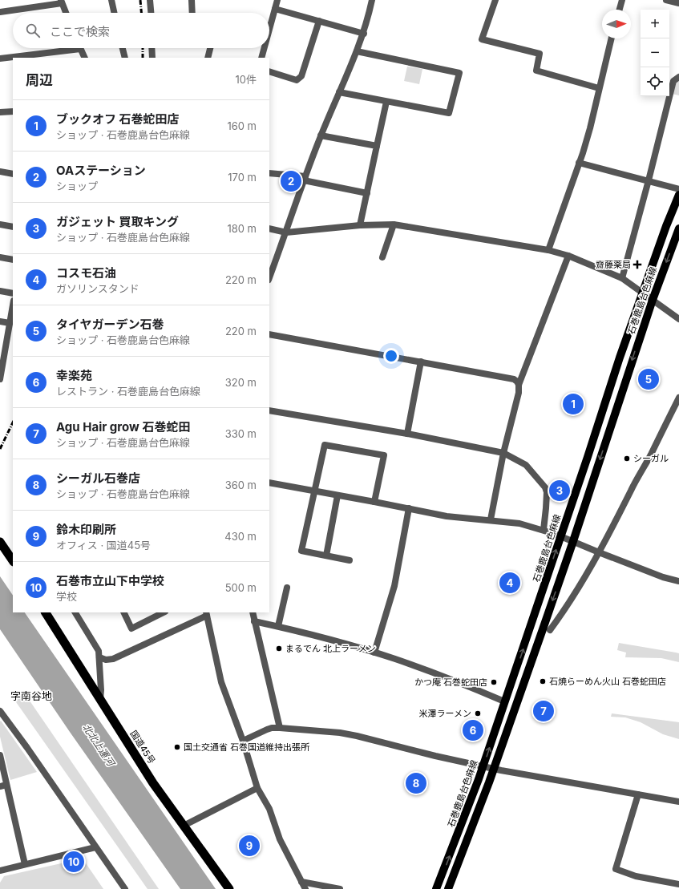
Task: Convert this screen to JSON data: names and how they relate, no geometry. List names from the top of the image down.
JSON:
{
  "streets": {
    "highway": ["国道45号"],
    "main road": ["石巻鹿島台色麻線"]
  },
  "districts": ["字南谷地"],
  "water": ["北北上運河"],
  "places": {
    "health": ["齋藤薬局"],
    "other": [
      "シーガル",
      "まるでん 北上ラーメン",
      "石焼らーめん火山 石巻蛇田店",
      "かつ庵 石巻蛇田店",
      "米澤ラーメン",
      "国土交通省 石巻国道維持出張所"
    ]
  },
  "north": "right",
  "page": {
    "map_buttons": ["+", "−"],
    "search": "ここで検索",
    "heading": ["周辺", "10件"],
    "list": [
      {
        "mark": "1",
        "name": "ブックオフ 石巻蛇田店",
        "note": "ショップ · 石巻鹿島台色麻線",
        "value": "160 m"
      },
      {
        "mark": "2",
        "name": "OAステーション",
        "note": "ショップ",
        "value": "170 m"
      },
      {
        "mark": "3",
        "name": "ガジェット 買取キング",
        "note": "ショップ · 石巻鹿島台色麻線",
        "value": "180 m"
      },
      {
        "mark": "4",
        "name": "コスモ石油",
        "note": "ガソリンスタンド",
        "value": "220 m"
      },
      {
        "mark": "5",
        "name": "タイヤガーデン石巻",
        "note": "ショップ · 石巻鹿島台色麻線",
        "value": "220 m"
      },
      {
        "mark": "6",
        "name": "幸楽苑",
        "note": "レストラン · 石巻鹿島台色麻線",
        "value": "320 m"
      },
      {
        "mark": "7",
        "name": "Agu Hair grow 石巻蛇田",
        "note": "ショップ · 石巻鹿島台色麻線",
        "value": "330 m"
      },
      {
        "mark": "8",
        "name": "シーガル石巻店",
        "note": "ショップ · 石巻鹿島台色麻線",
        "value": "360 m"
      },
      {
        "mark": "9",
        "name": "鈴木印刷所",
        "note": "オフィス · 国道45号",
        "value": "430 m"
      },
      {
        "mark": "10",
        "name": "石巻市立山下中学校",
        "note": "学校",
        "value": "500 m"
      }
    ],
    "pins": [
      "2",
      "5",
      "1",
      "3",
      "4",
      "7",
      "6",
      "8",
      "9",
      "10"
    ]
  }
}
